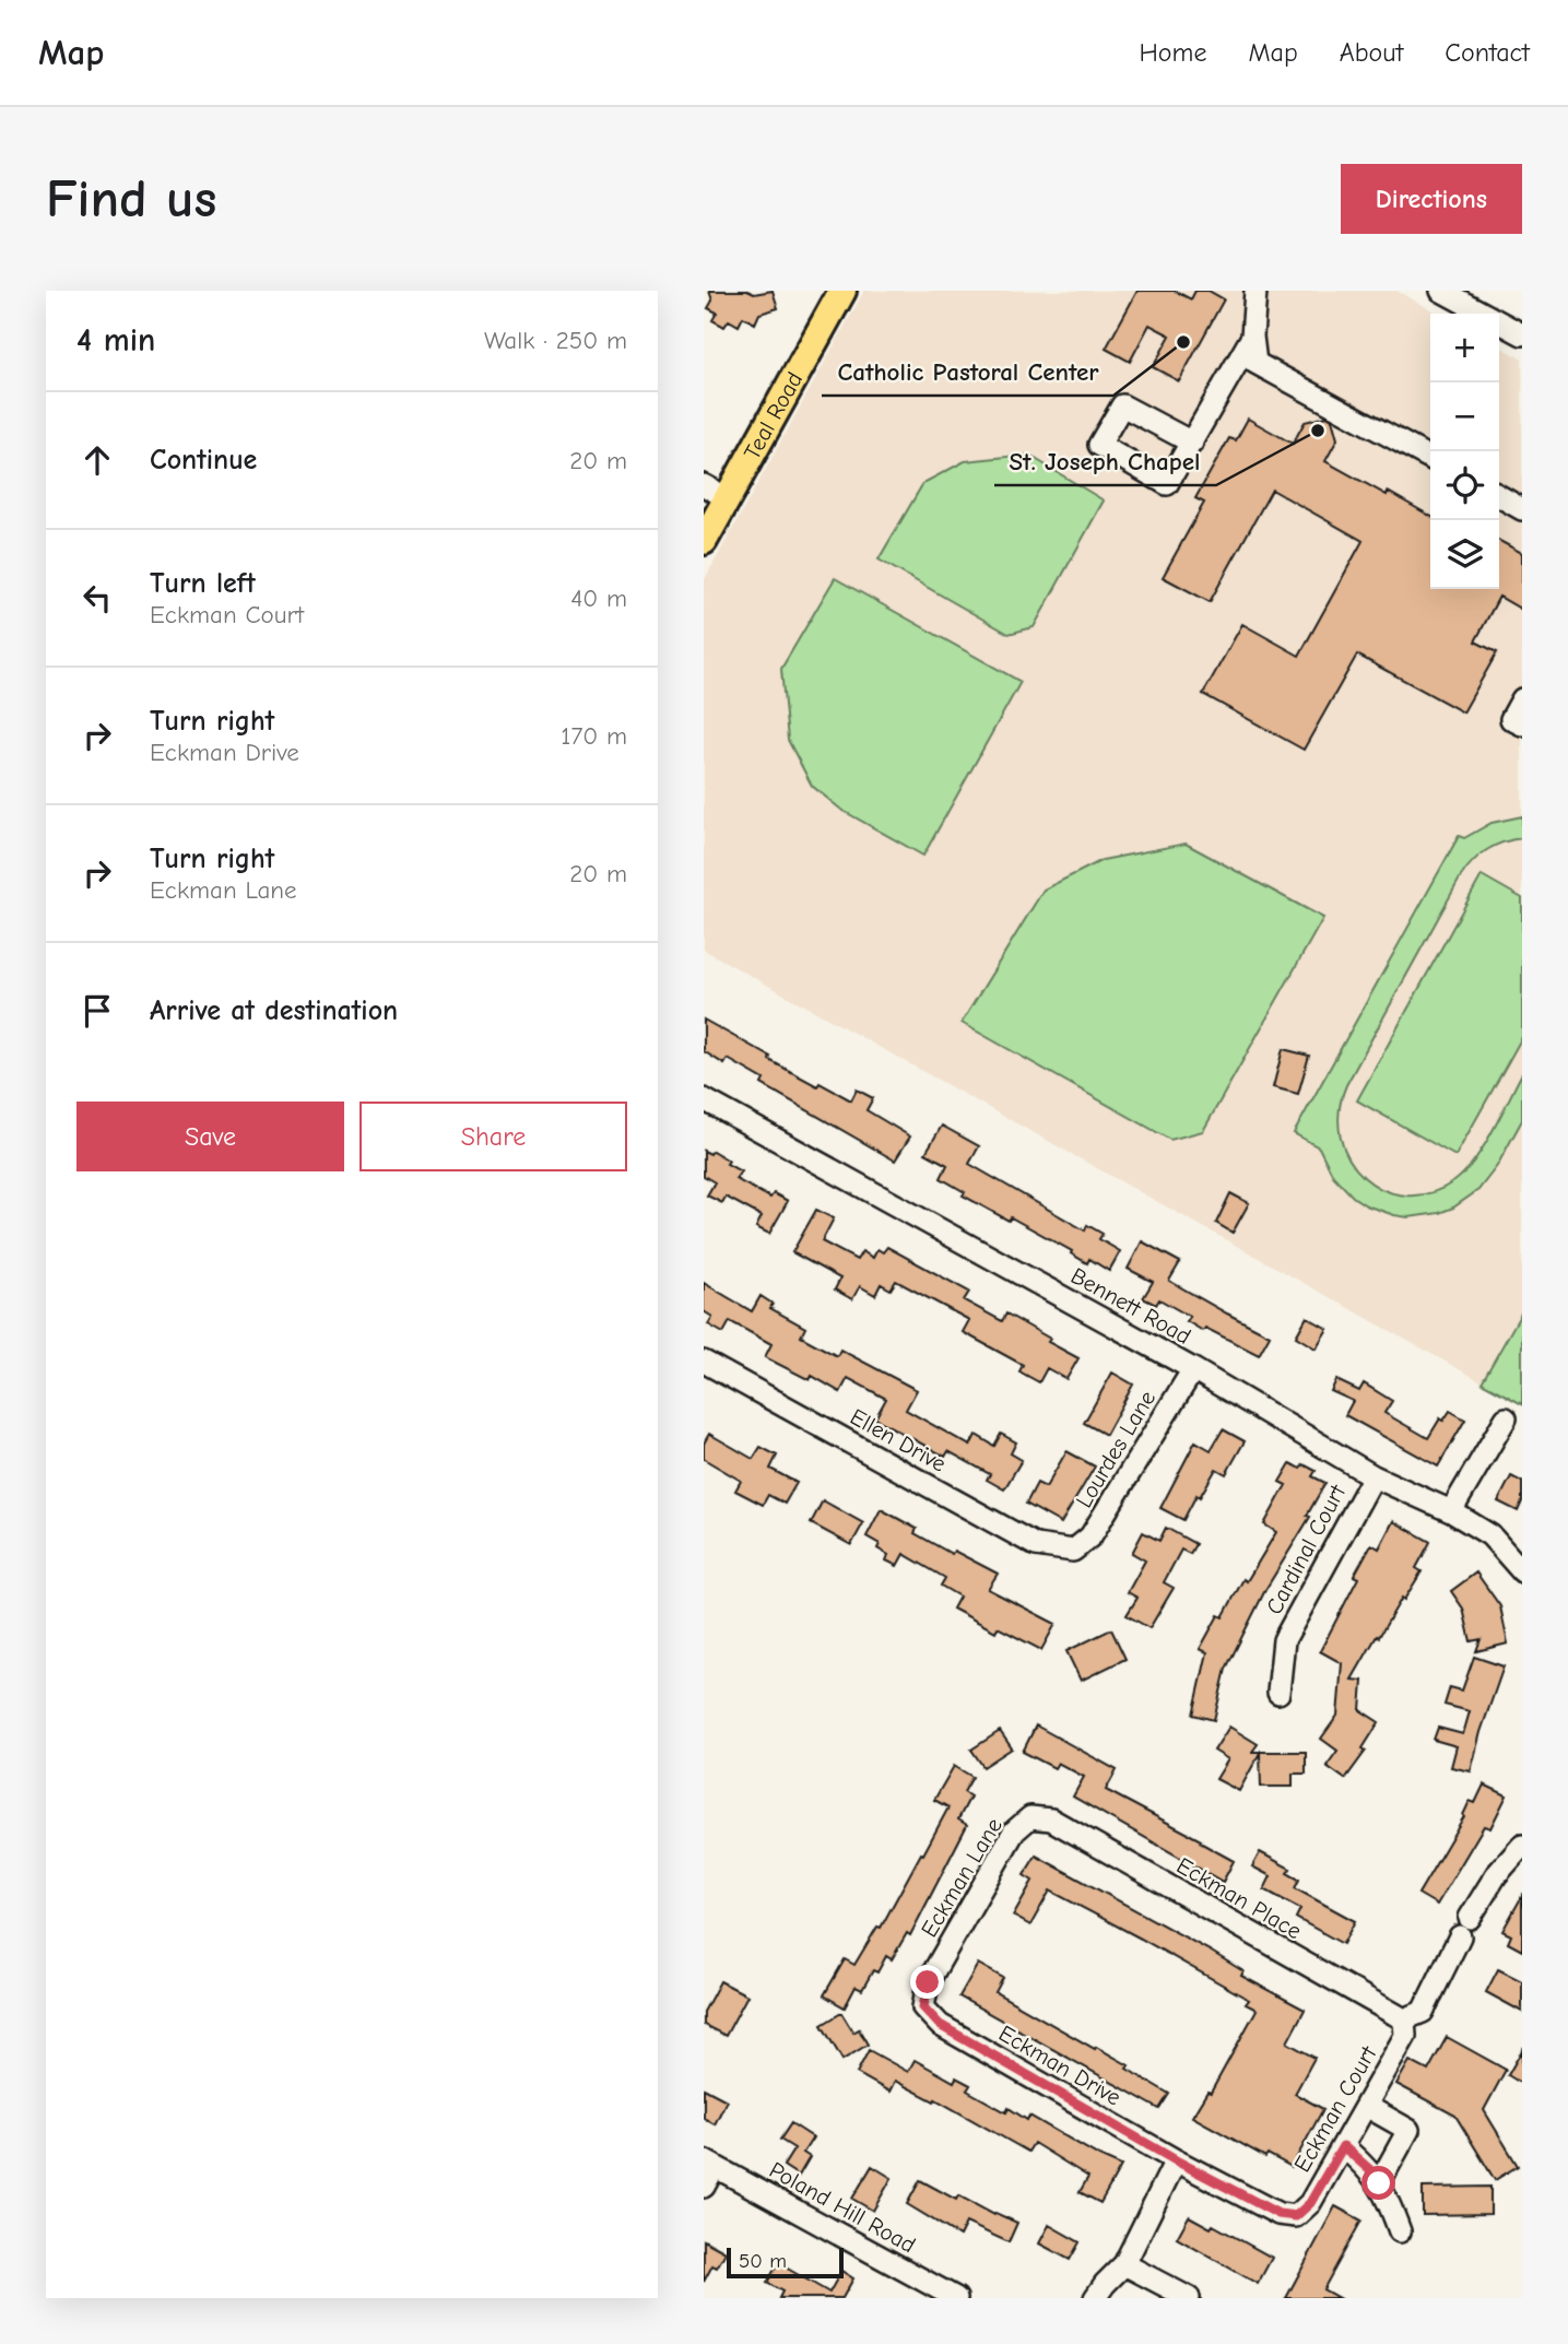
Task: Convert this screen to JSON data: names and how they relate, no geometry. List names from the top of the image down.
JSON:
{
  "streets": {
    "main road": ["Teal Road"],
    "street": [
      "Bennett Road",
      "Ellen Drive",
      "Lourdes Lane",
      "Cardinal Court",
      "Eckman Lane",
      "Eckman Place",
      "Eckman Drive",
      "Eckman Court",
      "Poland Hill Road"
    ]
  },
  "crossings": [
    ["Bennett Road", "Lourdes Lane"],
    ["Bennett Road", "Cardinal Court"],
    ["Ellen Drive", "Lourdes Lane"],
    ["Eckman Lane", "Eckman Place"],
    ["Eckman Lane", "Eckman Drive"],
    ["Eckman Place", "Eckman Court"],
    ["Eckman Drive", "Eckman Court"]
  ],
  "places": ["Catholic Pastoral Center", "St. Joseph Chapel"],
  "scale_bar": "50 m",
  "page": {
    "header": "Map",
    "nav": [
      "Home",
      "Map",
      "About",
      "Contact"
    ],
    "buttons": [
      "Directions",
      ["Save", "Share"]
    ],
    "title": "Find us",
    "heading": ["4 min", "Walk · 250 m"],
    "map_buttons": ["+", "−"],
    "list": [
      ["Continue", "20 m"],
      ["Turn left", "Eckman Court", "40 m"],
      ["Turn right", "Eckman Drive", "170 m"],
      ["Turn right", "Eckman Lane", "20 m"],
      "Arrive at destination"
    ],
    "scale": "50 m"
  }
}
